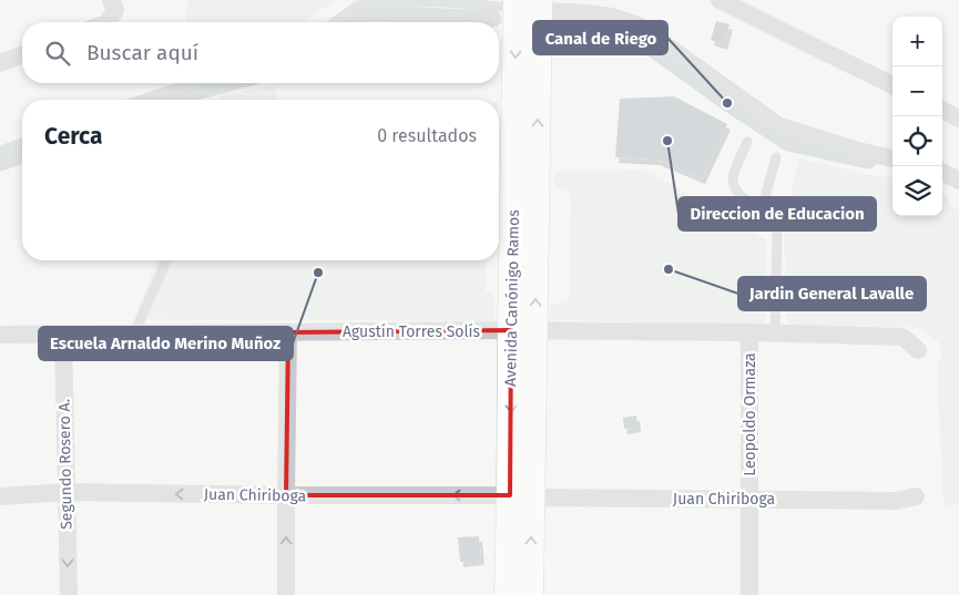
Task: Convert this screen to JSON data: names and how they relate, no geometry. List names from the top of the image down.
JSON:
{
  "streets": {
    "main road": ["Avenida Canónigo Ramos"],
    "street": [
      "Agustín Torres Solís",
      "Leopoldo Ormaza",
      "Segundo Rosero A.",
      "Juan Chiriboga"
    ]
  },
  "crossings": [
    ["Avenida Canónigo Ramos", "Agustín Torres Solís"],
    ["Avenida Canónigo Ramos", "Juan Chiriboga"],
    ["Agustín Torres Solís", "Leopoldo Ormaza"],
    ["Agustín Torres Solís", "Segundo Rosero A."],
    ["Leopoldo Ormaza", "Juan Chiriboga"],
    ["Segundo Rosero A.", "Juan Chiriboga"]
  ],
  "one_way": ["Segundo Rosero A.", "Juan Chiriboga"],
  "places": [
    "Canal de Riego",
    "Direccion de Educacion",
    "Jardin General Lavalle",
    "Escuela Arnaldo Merino Muñoz"
  ],
  "page": {
    "map_buttons": ["+", "−"],
    "search": "Buscar aquí",
    "heading": ["Cerca", "0 resultados"]
  }
}
